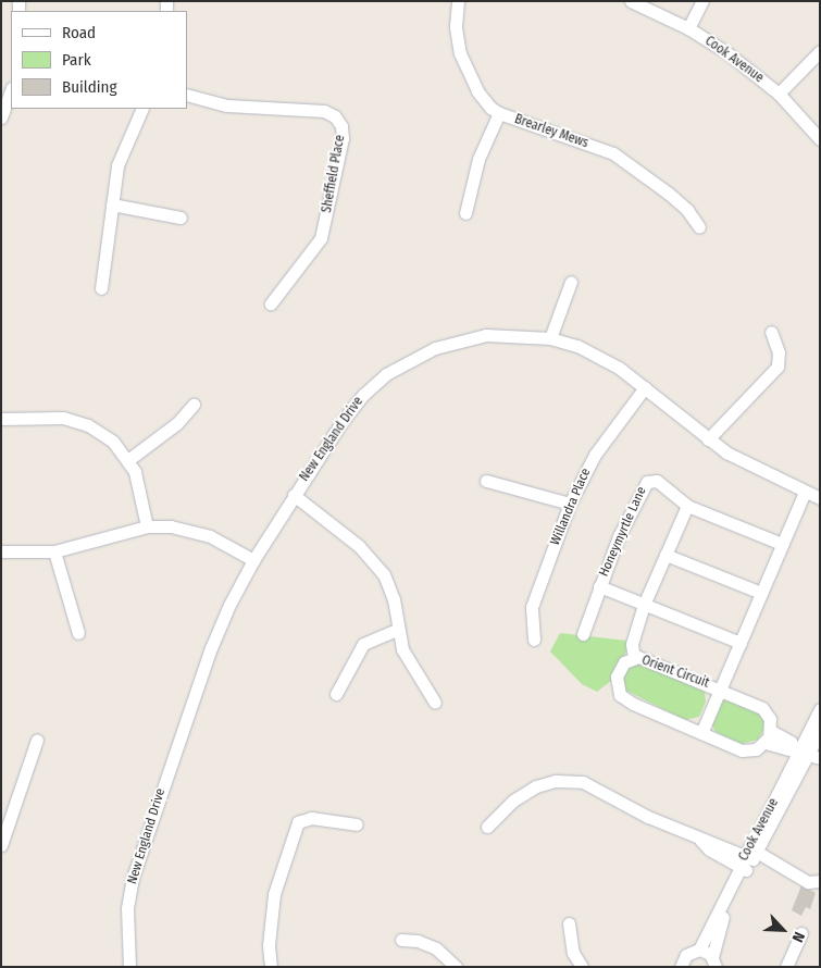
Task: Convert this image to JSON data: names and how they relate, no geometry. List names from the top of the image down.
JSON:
{
  "streets": {
    "street": [
      "Cook Avenue",
      "Brearley Mews",
      "Sheffield Place",
      "New England Drive",
      "Willandra Place",
      "Honeymyrtle Lane",
      "Orient Circuit"
    ]
  },
  "crossings": [
    ["New England Drive", "Willandra Place"]
  ],
  "legend": ["Road", "Park", "Building"],
  "north": "bottom right"
}
